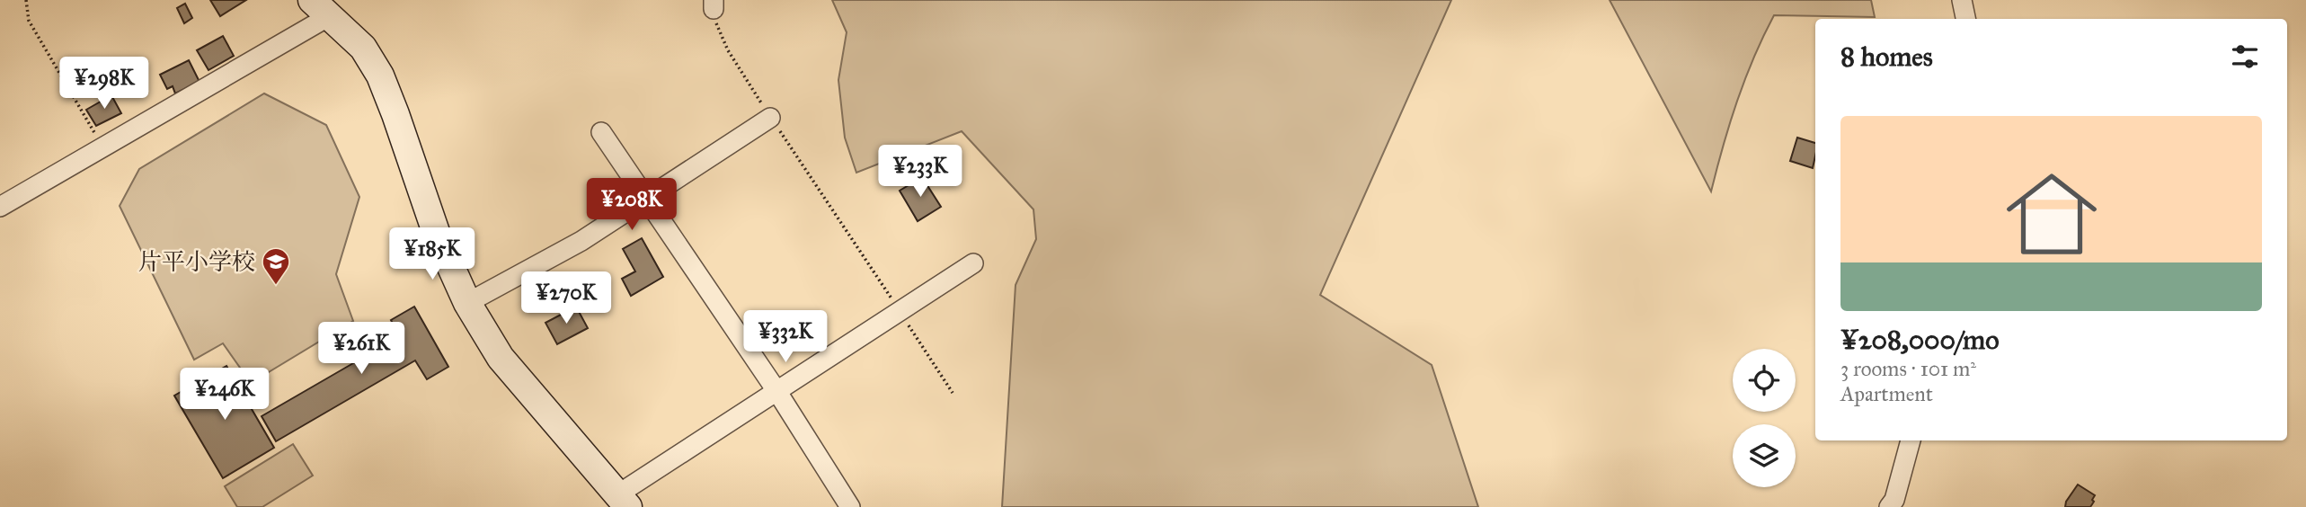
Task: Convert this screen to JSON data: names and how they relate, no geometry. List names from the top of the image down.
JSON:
{
  "places": {
    "school or university": ["片平小学校"]
  },
  "page": {
    "heading": "8 homes",
    "price": [
      "¥298K",
      "¥233K",
      "¥208K",
      "¥185K",
      "¥270K",
      "¥332K",
      "¥261K",
      "¥246K"
    ],
    "list": [
      {
        "name": "¥208,000/mo",
        "note": "3 rooms · 101 m² · Apartment"
      }
    ]
  }
}
